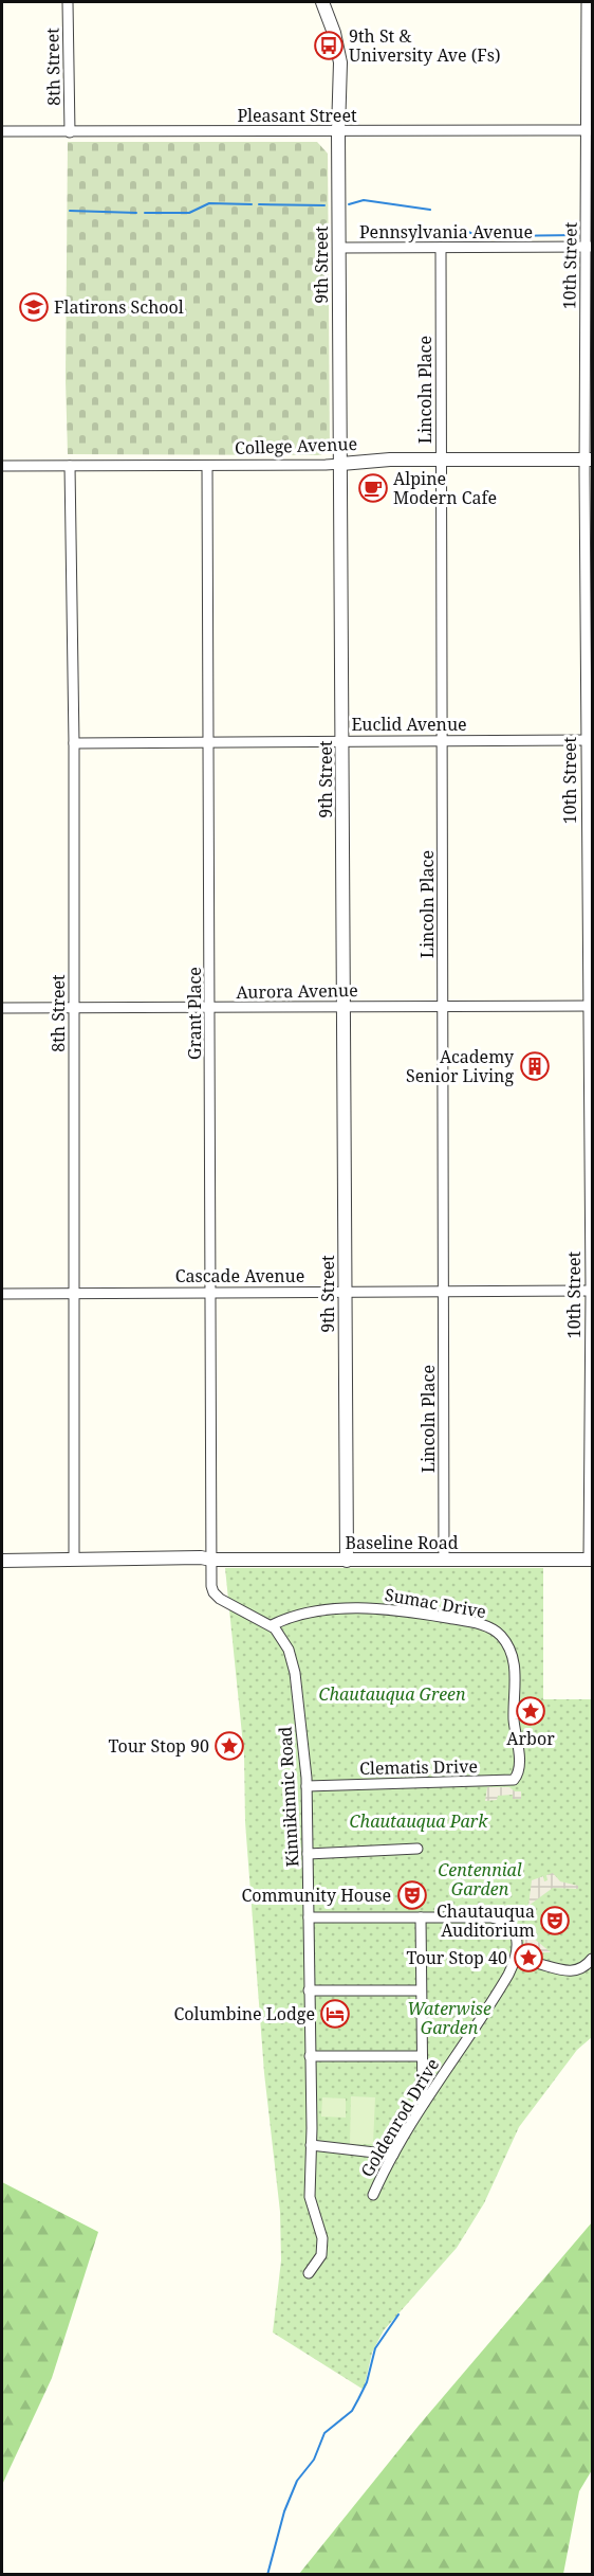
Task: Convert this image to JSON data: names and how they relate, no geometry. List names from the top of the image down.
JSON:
{
  "streets": {
    "street": [
      "8th Street",
      "Pleasant Street",
      "Pennsylvania Avenue",
      "9th Street",
      "10th Street",
      "Lincoln Place",
      "College Avenue",
      "Euclid Avenue",
      "Aurora Avenue",
      "Grant Place",
      "Cascade Avenue",
      "Baseline Road",
      "Sumac Drive",
      "Clematis Drive",
      "Kinnikinnic Road",
      "Goldenrod Drive"
    ]
  },
  "crossings": [
    ["8th Street", "Pleasant Street"],
    ["8th Street", "College Avenue"],
    ["8th Street", "Euclid Avenue"],
    ["8th Street", "Aurora Avenue"],
    ["8th Street", "Cascade Avenue"],
    ["8th Street", "Baseline Road"],
    ["Pleasant Street", "9th Street"],
    ["Pleasant Street", "10th Street"],
    ["Pennsylvania Avenue", "9th Street"],
    ["Pennsylvania Avenue", "10th Street"],
    ["Pennsylvania Avenue", "Lincoln Place"],
    ["9th Street", "College Avenue"],
    ["9th Street", "Euclid Avenue"],
    ["9th Street", "Aurora Avenue"],
    ["9th Street", "Cascade Avenue"],
    ["9th Street", "Baseline Road"],
    ["10th Street", "College Avenue"],
    ["10th Street", "Euclid Avenue"],
    ["10th Street", "Aurora Avenue"],
    ["10th Street", "Cascade Avenue"],
    ["10th Street", "Baseline Road"],
    ["Lincoln Place", "College Avenue"],
    ["Lincoln Place", "Euclid Avenue"],
    ["Lincoln Place", "Aurora Avenue"],
    ["Lincoln Place", "Cascade Avenue"],
    ["Lincoln Place", "Baseline Road"],
    ["College Avenue", "Grant Place"],
    ["Euclid Avenue", "Grant Place"],
    ["Aurora Avenue", "Grant Place"],
    ["Grant Place", "Cascade Avenue"],
    ["Grant Place", "Baseline Road"],
    ["Grant Place", "Kinnikinnic Road"],
    ["Baseline Road", "Kinnikinnic Road"],
    ["Sumac Drive", "Clematis Drive"],
    ["Sumac Drive", "Kinnikinnic Road"],
    ["Clematis Drive", "Kinnikinnic Road"]
  ],
  "parks": [
    "Chautauqua Green",
    "Chautauqua Park",
    "Centennial Garden",
    "Waterwise Garden"
  ],
  "places": {
    "bus stop": ["9th St & University Ave (Fs)"],
    "school or university": ["Flatirons School"],
    "cafe": ["Alpine Modern Cafe"],
    "building": ["Academy Senior Living"],
    "place": ["Arbor", "Tour Stop 90", "Tour Stop 40"],
    "theatre": ["Community House", "Chautauqua Auditorium"],
    "hotel": ["Columbine Lodge"]
  }
}
